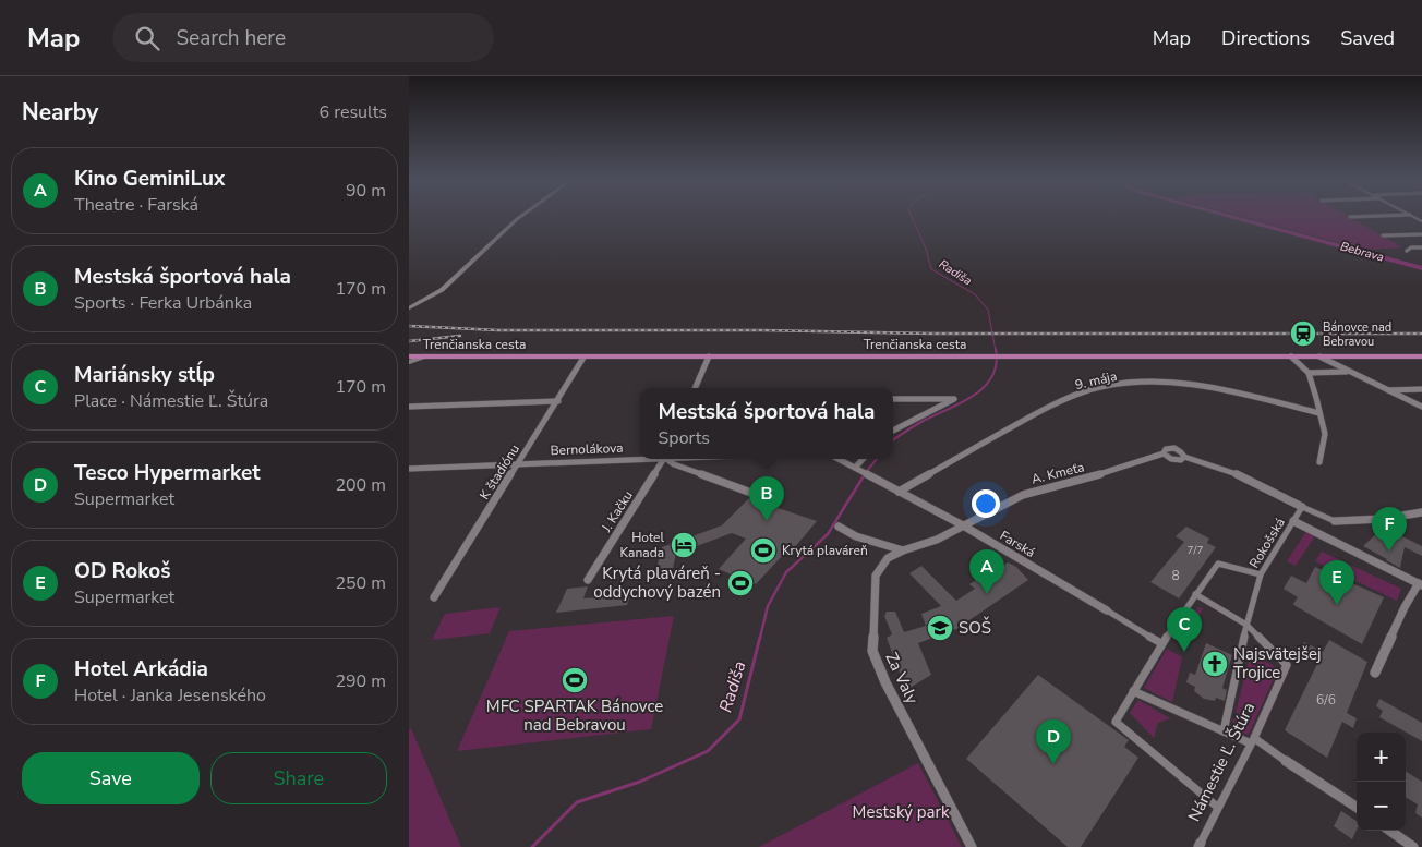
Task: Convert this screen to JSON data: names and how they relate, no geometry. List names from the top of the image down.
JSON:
{
  "streets": {
    "main road": ["Trenčianska cesta"],
    "street": [
      "9. mája",
      "Bernolákova",
      "K štadiónu",
      "A. Kmeťa",
      "J. Kačku",
      "Rokošská",
      "Farská",
      "Za Valy",
      "Námestie Ľ. Štúra"
    ]
  },
  "crossings": [
    ["Trenčianska cesta", "K štadiónu"],
    ["9. mája", "Farská"],
    ["Bernolákova", "K štadiónu"],
    ["A. Kmeťa", "Rokošská"],
    ["A. Kmeťa", "Farská"],
    ["A. Kmeťa", "Za Valy"],
    ["Rokošská", "Námestie Ľ. Štúra"],
    ["Farská", "Za Valy"]
  ],
  "water": ["Bebrava", "Radiša"],
  "parks": ["Mestský park"],
  "places": {
    "station": ["Bánovce nad Bebravou"],
    "hotel": ["Hotel Kanada"],
    "sports": ["Krytá plaváreň", "Krytá plaváreň - oddychový bazén", "MFC SPARTAK Bánovce nad Bebravou"],
    "school or university": ["SOŠ"],
    "church": ["Najsvätejšej Trojice"]
  },
  "house_numbers": ["7/7", "8", "6/6"],
  "page": {
    "header": "Map",
    "search": "Search here",
    "nav": ["Map", "Directions", "Saved"],
    "heading": ["Nearby", "6 results"],
    "list": [
      {
        "mark": "A",
        "name": "Kino GeminiLux",
        "note": "Theatre · Farská",
        "value": "90 m"
      },
      {
        "mark": "B",
        "name": "Mestská športová hala",
        "note": "Sports · Ferka Urbánka",
        "value": "170 m"
      },
      {
        "mark": "C",
        "name": "Mariánsky stĺp",
        "note": "Place · Námestie Ľ. Štúra",
        "value": "170 m"
      },
      {
        "mark": "D",
        "name": "Tesco Hypermarket",
        "note": "Supermarket",
        "value": "200 m"
      },
      {
        "mark": "E",
        "name": "OD Rokoš",
        "note": "Supermarket",
        "value": "250 m"
      },
      {
        "mark": "F",
        "name": "Hotel Arkádia",
        "note": "Hotel · Janka Jesenského",
        "value": "290 m"
      }
    ],
    "popup": ["Mestská športová hala", "Sports"],
    "pins": [
      "B",
      "F",
      "A",
      "E",
      "C",
      "D"
    ],
    "map_buttons": ["+", "−"],
    "buttons": ["Save", "Share"]
  }
}
